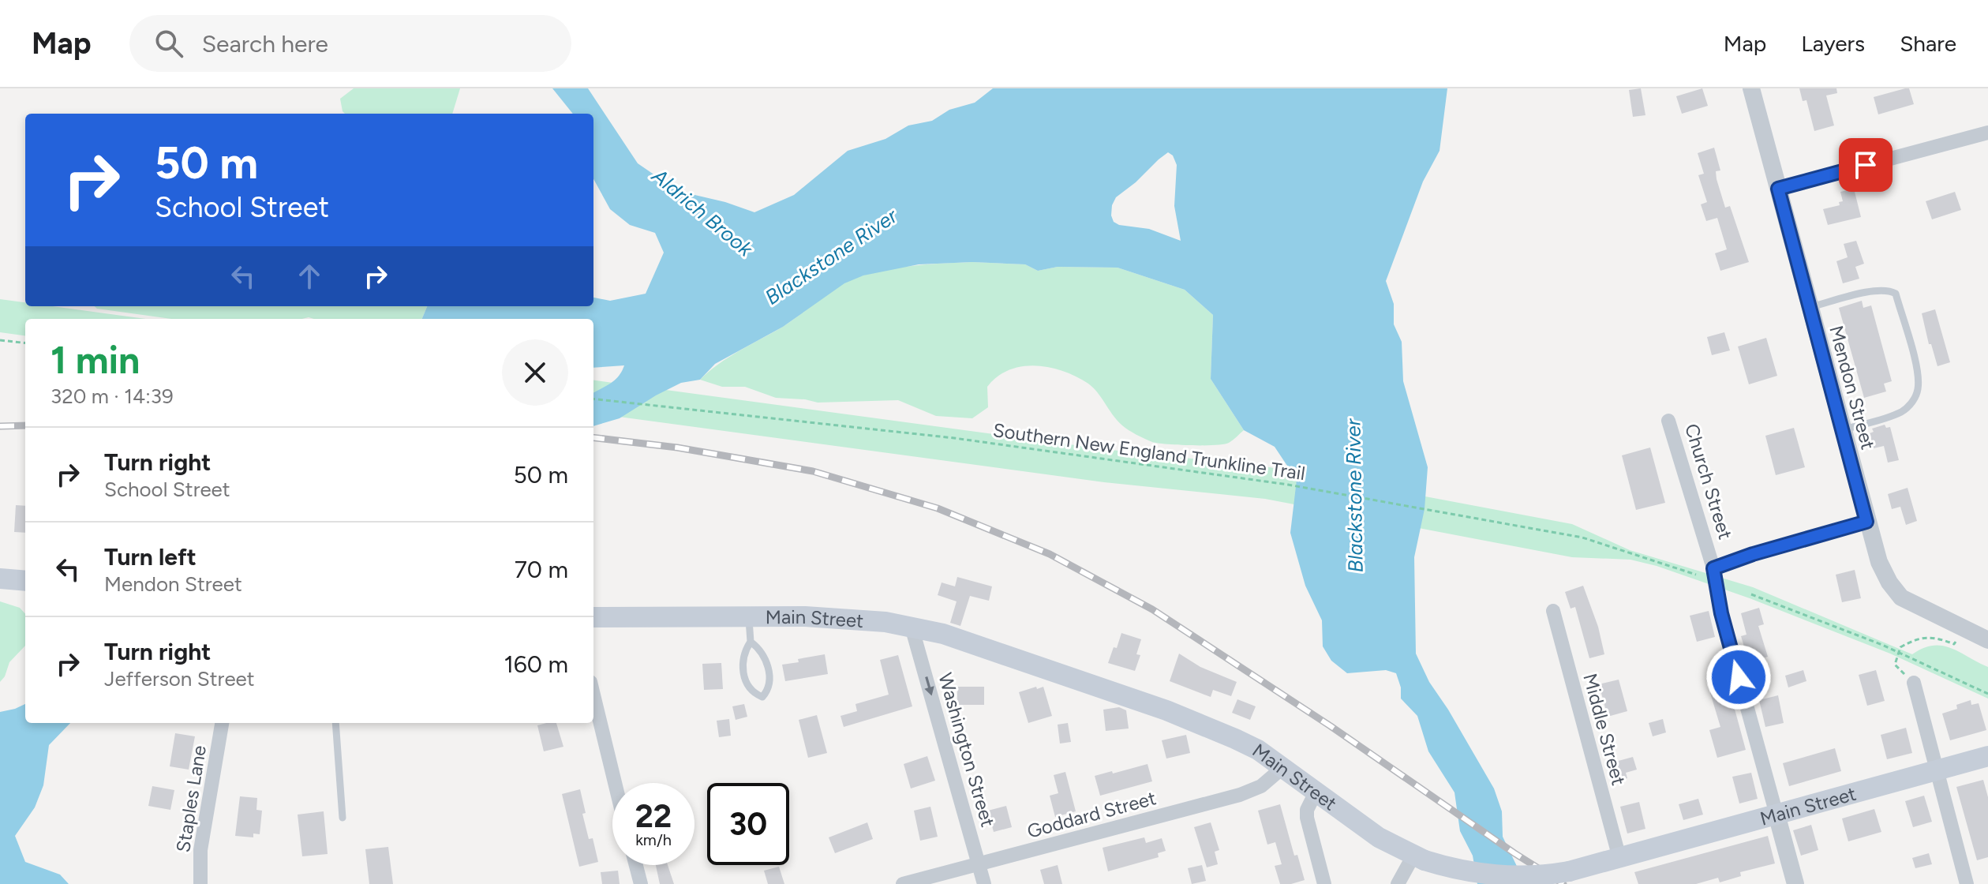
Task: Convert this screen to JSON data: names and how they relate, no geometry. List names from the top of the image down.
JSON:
{
  "streets": {
    "main road": ["Main Street"],
    "street": [
      "Mendon Street",
      "Church Street",
      "Middle Street",
      "Washington Street",
      "Staples Lane",
      "Goddard Street"
    ],
    "path": ["Southern New England Trunkline Trail"]
  },
  "crossings": [
    ["Church Street", "Main Street"],
    ["Main Street", "Middle Street"],
    ["Main Street", "Washington Street"],
    ["Main Street", "Goddard Street"],
    ["Washington Street", "Goddard Street"]
  ],
  "one_way": ["Washington Street"],
  "water": ["Aldrich Brook", "Blackstone River"],
  "page": {
    "header": "Map",
    "search": "Search here",
    "nav": ["Map", "Layers", "Share"],
    "turn": ["50 m", "School Street"],
    "heading": ["1 min", "320 m · 14:39"],
    "list": [
      {
        "name": "Turn right",
        "note": "School Street",
        "value": "50 m"
      },
      {
        "name": "Turn left",
        "note": "Mendon Street",
        "value": "70 m"
      },
      {
        "name": "Turn right",
        "note": "Jefferson Street",
        "value": "160 m"
      }
    ],
    "speed": "22 km/h",
    "limit": "30"
  }
}
